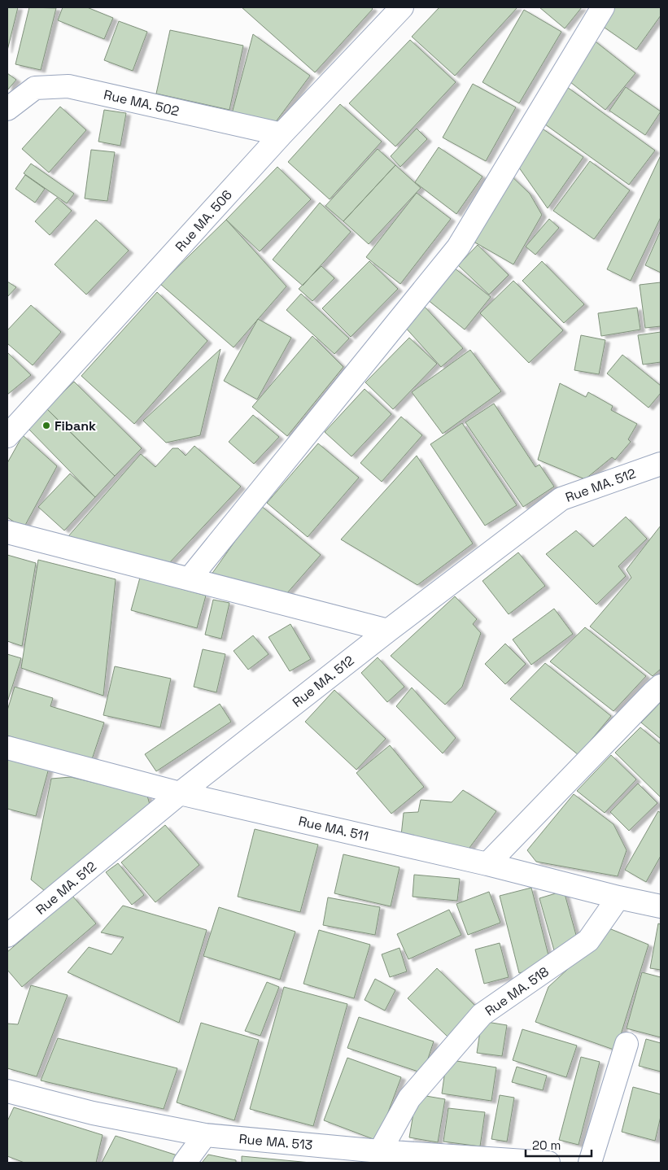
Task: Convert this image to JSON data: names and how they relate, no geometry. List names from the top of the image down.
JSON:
{
  "streets": {
    "street": [
      "Rue MA. 502",
      "Rue MA. 506",
      "Rue MA. 512",
      "Rue MA. 511",
      "Rue MA. 518",
      "Rue MA. 513"
    ]
  },
  "crossings": [
    ["Rue MA. 502", "Rue MA. 506"],
    ["Rue MA. 512", "Rue MA. 511"],
    ["Rue MA. 511", "Rue MA. 518"],
    ["Rue MA. 518", "Rue MA. 513"]
  ],
  "places": ["Fibank"],
  "scale_bar": "20 m"
}
